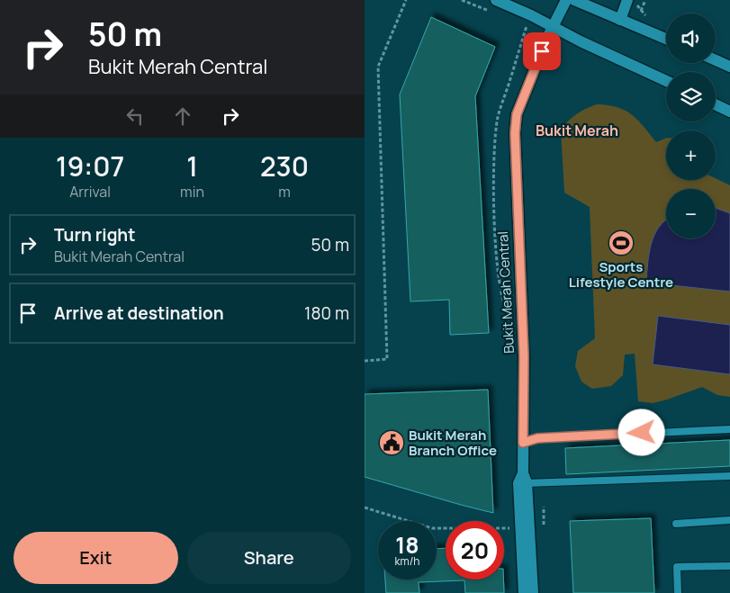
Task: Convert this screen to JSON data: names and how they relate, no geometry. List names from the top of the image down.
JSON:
{
  "streets": {
    "street": ["Bukit Merah Central"]
  },
  "districts": ["Bukit Merah"],
  "places": {
    "sports": ["Sports Lifestyle Centre"],
    "public building": ["Bukit Merah Branch Office"]
  },
  "page": {
    "turn": ["50 m", "Bukit Merah Central"],
    "map_buttons": ["+", "−"],
    "eta": [
      "19:07",
      "Arrival",
      "1",
      "min",
      "230",
      "m"
    ],
    "list": [
      {
        "name": "Turn right",
        "note": "Bukit Merah Central",
        "value": "50 m"
      },
      {
        "name": "Arrive at destination",
        "value": "180 m"
      }
    ],
    "speed": "18 km/h",
    "limit": "20",
    "buttons": ["Exit", "Share"]
  }
}
